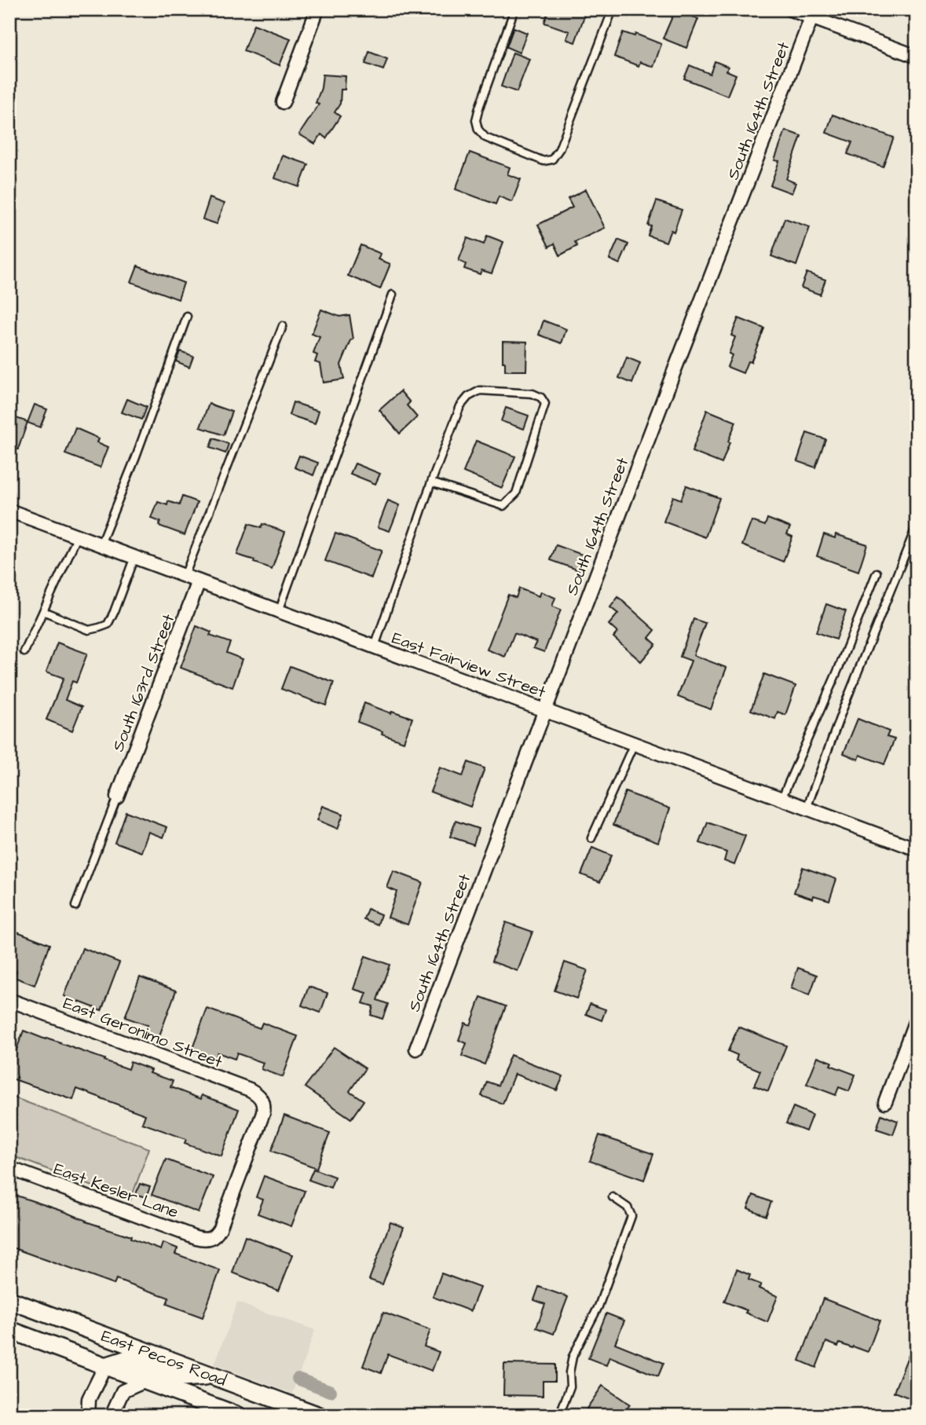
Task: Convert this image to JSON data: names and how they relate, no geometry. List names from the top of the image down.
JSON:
{
  "streets": {
    "main road": ["East Pecos Road"],
    "street": [
      "South 164th Street",
      "East Fairview Street",
      "South 163rd Street",
      "East Geronimo Street",
      "East Kesler Lane"
    ]
  },
  "crossings": [
    ["South 164th Street", "East Fairview Street"],
    ["East Fairview Street", "South 163rd Street"],
    ["East Geronimo Street", "East Kesler Lane"]
  ]
}
